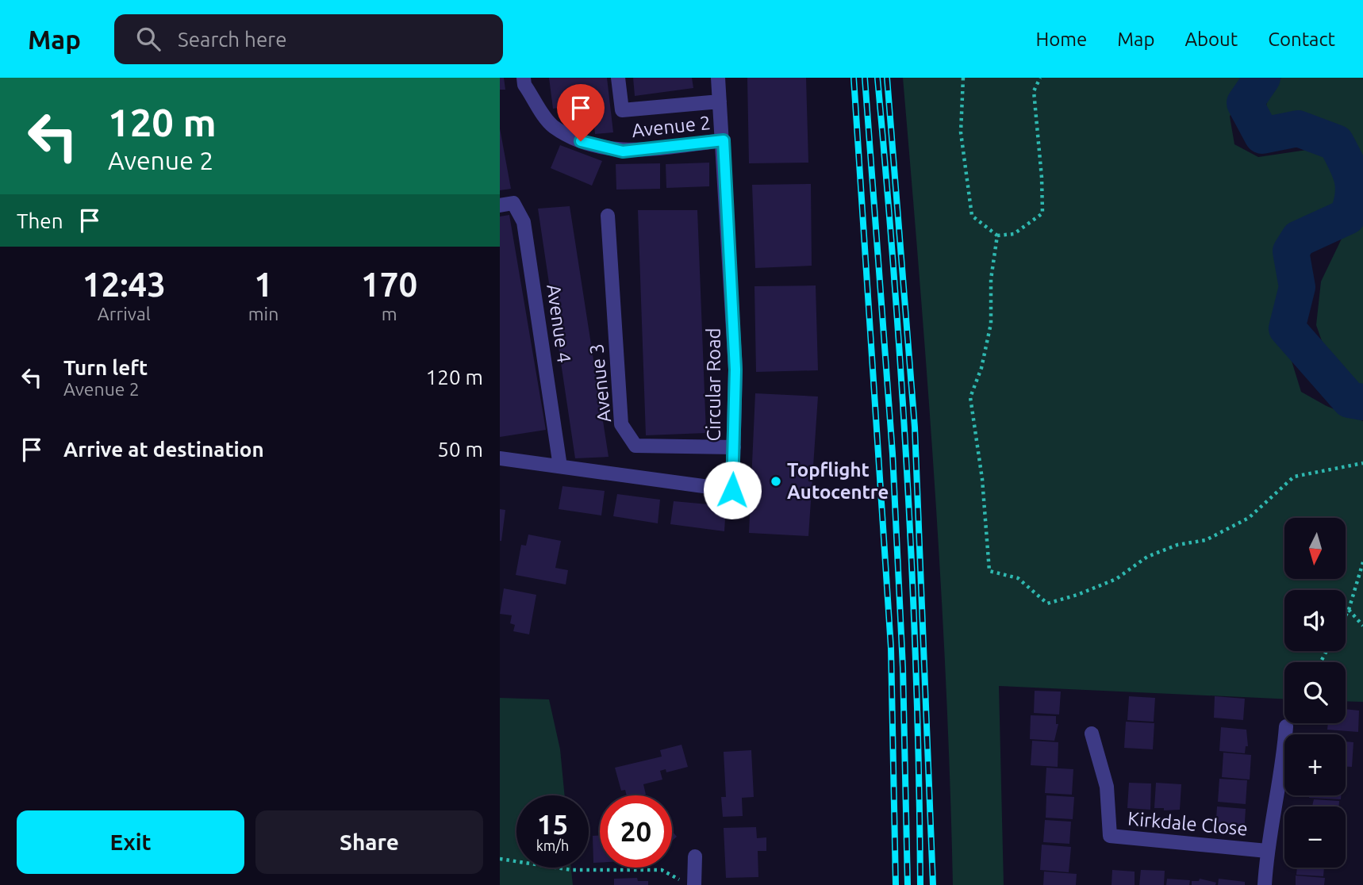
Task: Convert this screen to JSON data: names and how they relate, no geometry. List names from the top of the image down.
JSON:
{
  "streets": {
    "street": [
      "Avenue 2",
      "Avenue 4",
      "Avenue 3",
      "Circular Road",
      "Kirkdale Close"
    ]
  },
  "crossings": [
    ["Avenue 2", "Circular Road"],
    ["Avenue 4", "Circular Road"],
    ["Avenue 3", "Circular Road"]
  ],
  "places": ["Topflight Autocentre"],
  "north": "bottom",
  "page": {
    "header": "Map",
    "search": "Search here",
    "nav": [
      "Home",
      "Map",
      "About",
      "Contact"
    ],
    "turn": ["120 m", "Avenue 2"],
    "then": "Then",
    "eta": [
      "12:43",
      "Arrival",
      "1",
      "min",
      "170",
      "m"
    ],
    "list": [
      {
        "name": "Turn left",
        "note": "Avenue 2",
        "value": "120 m"
      },
      {
        "name": "Arrive at destination",
        "value": "50 m"
      }
    ],
    "map_buttons": ["+", "−"],
    "speed": "15 km/h",
    "limit": "20",
    "buttons": ["Exit", "Share"]
  }
}
